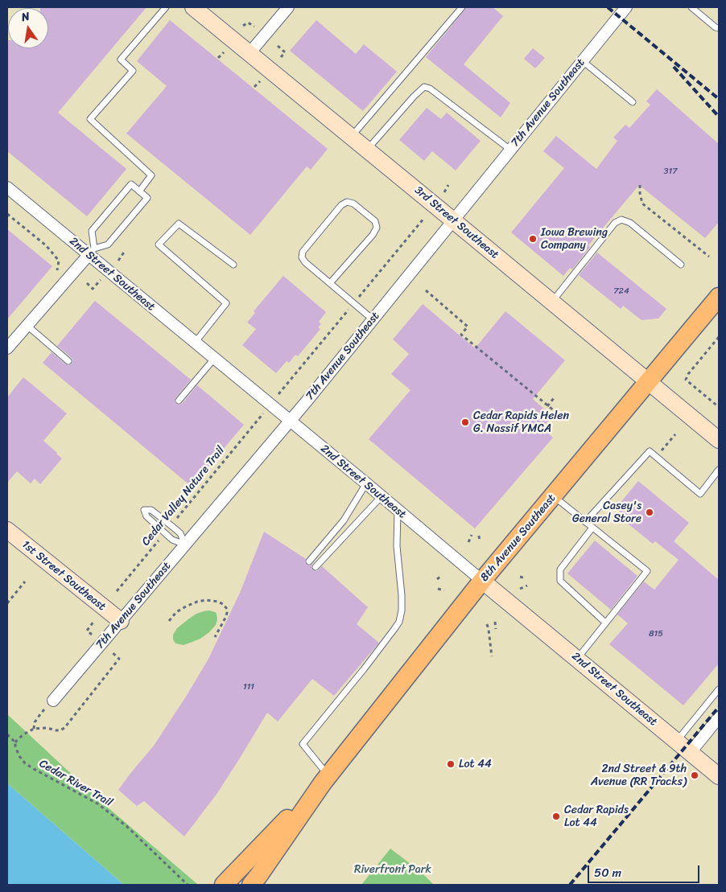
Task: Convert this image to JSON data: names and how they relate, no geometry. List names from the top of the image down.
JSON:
{
  "streets": {
    "main road": ["8th Avenue Southeast"],
    "street": [
      "7th Avenue Southeast",
      "3rd Street Southeast",
      "2nd Street Southeast",
      "1st Street Southeast"
    ],
    "path": ["Cedar Valley Nature Trail", "Cedar River Trail"]
  },
  "crossings": [
    ["7th Avenue Southeast", "3rd Street Southeast"],
    ["7th Avenue Southeast", "2nd Street Southeast"],
    ["7th Avenue Southeast", "1st Street Southeast"],
    ["3rd Street Southeast", "8th Avenue Southeast"],
    ["2nd Street Southeast", "8th Avenue Southeast"]
  ],
  "parks": ["Riverfront Park"],
  "places": [
    "Iowa Brewing Company",
    "Cedar Rapids Helen G. Nassif YMCA",
    "Casey's General Store",
    "Lot 44",
    "2nd Street & 9th Avenue (RR Tracks)",
    "Cedar Rapids Lot 44"
  ],
  "house_numbers": [
    "317",
    "724",
    "815",
    "111"
  ],
  "scale_bar": "50 m",
  "north": "top"
}
